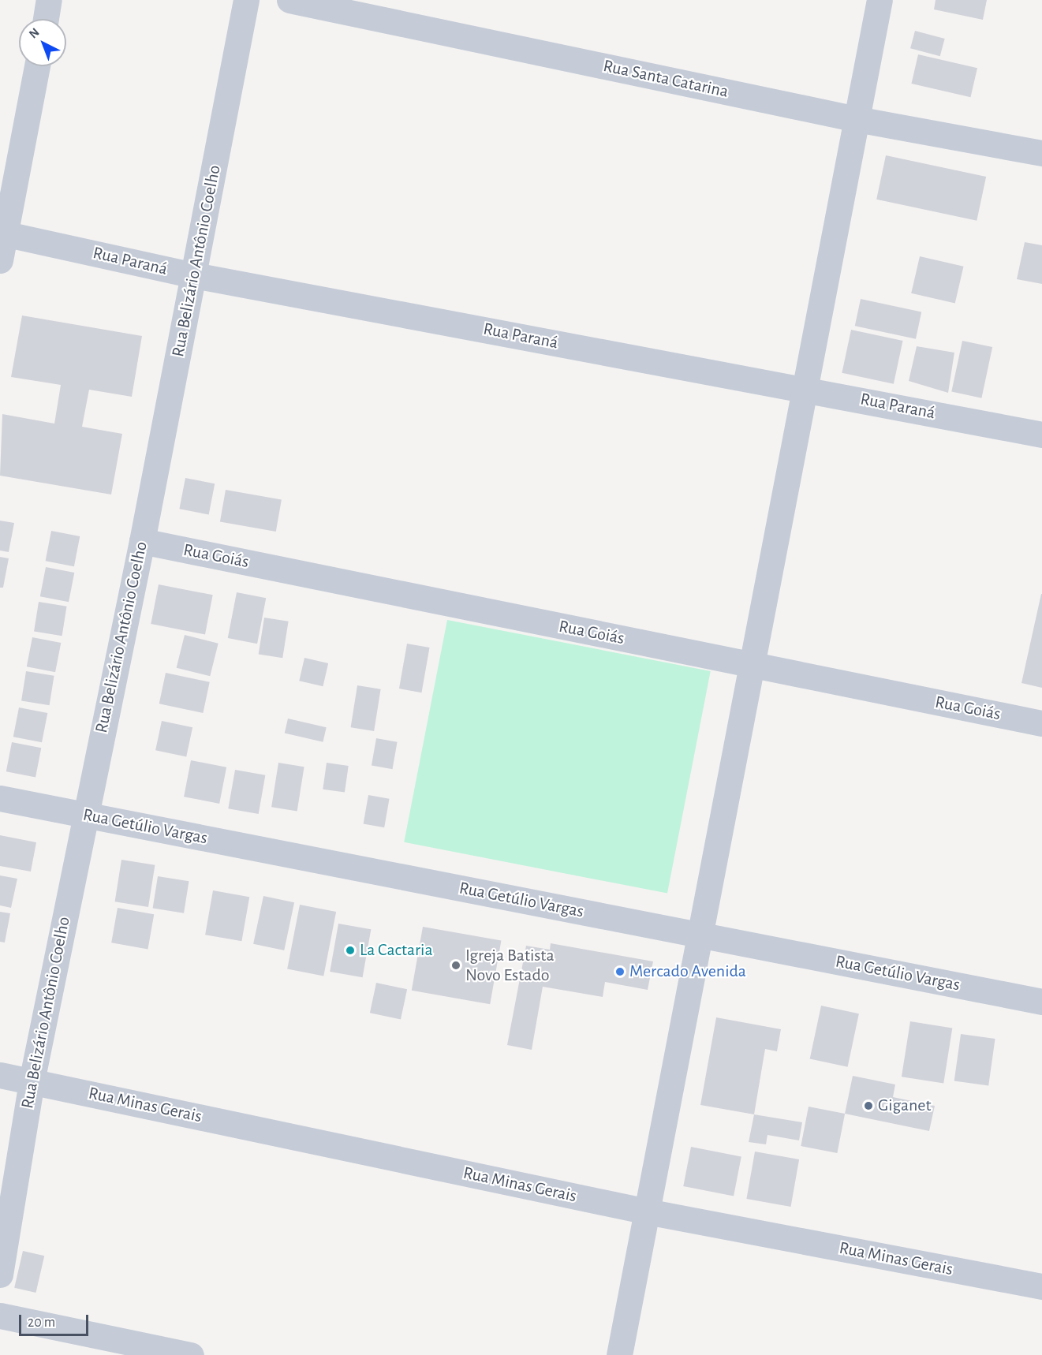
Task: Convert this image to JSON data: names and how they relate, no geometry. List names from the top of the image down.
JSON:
{
  "streets": {
    "street": [
      "Rua Santa Catarina",
      "Rua Paraná",
      "Rua Belizário Antônio Coelho",
      "Rua Goiás",
      "Rua Getúlio Vargas",
      "Rua Minas Gerais"
    ]
  },
  "crossings": [
    ["Rua Paraná", "Rua Belizário Antônio Coelho"],
    ["Rua Belizário Antônio Coelho", "Rua Goiás"],
    ["Rua Belizário Antônio Coelho", "Rua Getúlio Vargas"],
    ["Rua Belizário Antônio Coelho", "Rua Minas Gerais"]
  ],
  "places": [
    "La Cactaria",
    "Igreja Batista Novo Estado",
    "Mercado Avenida",
    "Giganet"
  ],
  "scale_bar": "20 m",
  "north": "top left"
}
